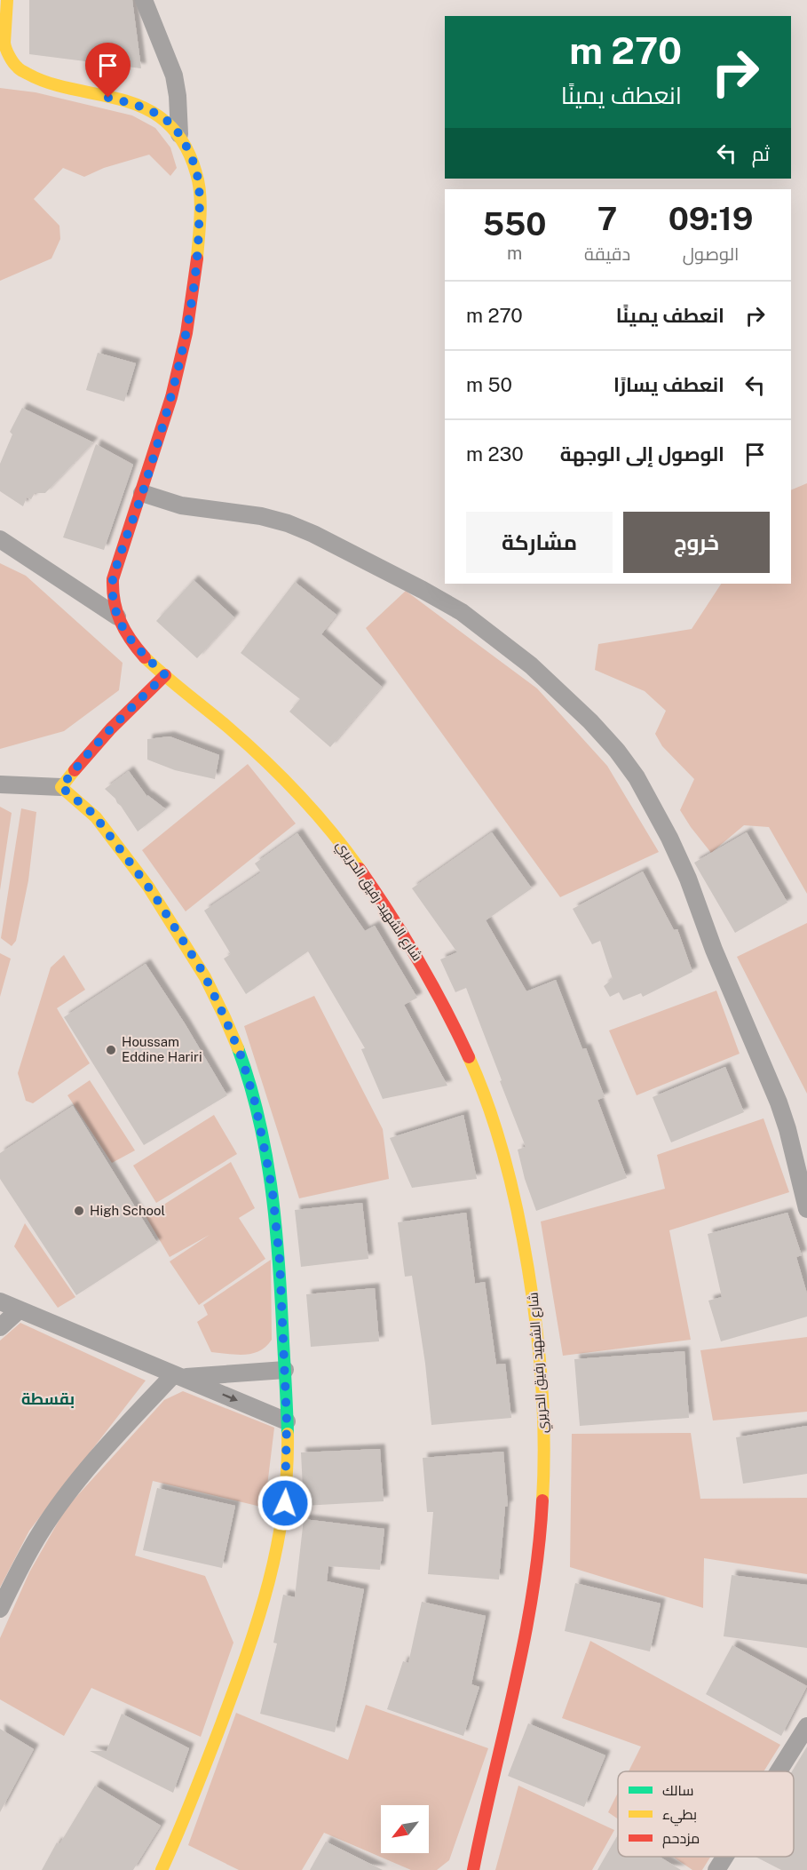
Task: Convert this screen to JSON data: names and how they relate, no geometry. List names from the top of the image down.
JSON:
{
  "streets": {
    "street": ["شارع الشهيد رفيق الحريري"]
  },
  "districts": ["بقسطة"],
  "places": ["Houssam Eddine Hariri", "High School"],
  "legend": ["سالك", "بطيء", "مزدحم"],
  "north": "bottom left",
  "page": {
    "turn": ["270 m", "انعطف يمينًا"],
    "then": "ثم",
    "eta": [
      "09:19",
      "الوصول",
      "7",
      "دقيقة",
      "550",
      "m"
    ],
    "list": [
      {
        "name": "انعطف يمينًا",
        "value": "270 m"
      },
      {
        "name": "انعطف يسارًا",
        "value": "50 m"
      },
      {
        "name": "الوصول إلى الوجهة",
        "value": "230 m"
      }
    ],
    "buttons": ["خروج", "مشاركة"]
  }
}
